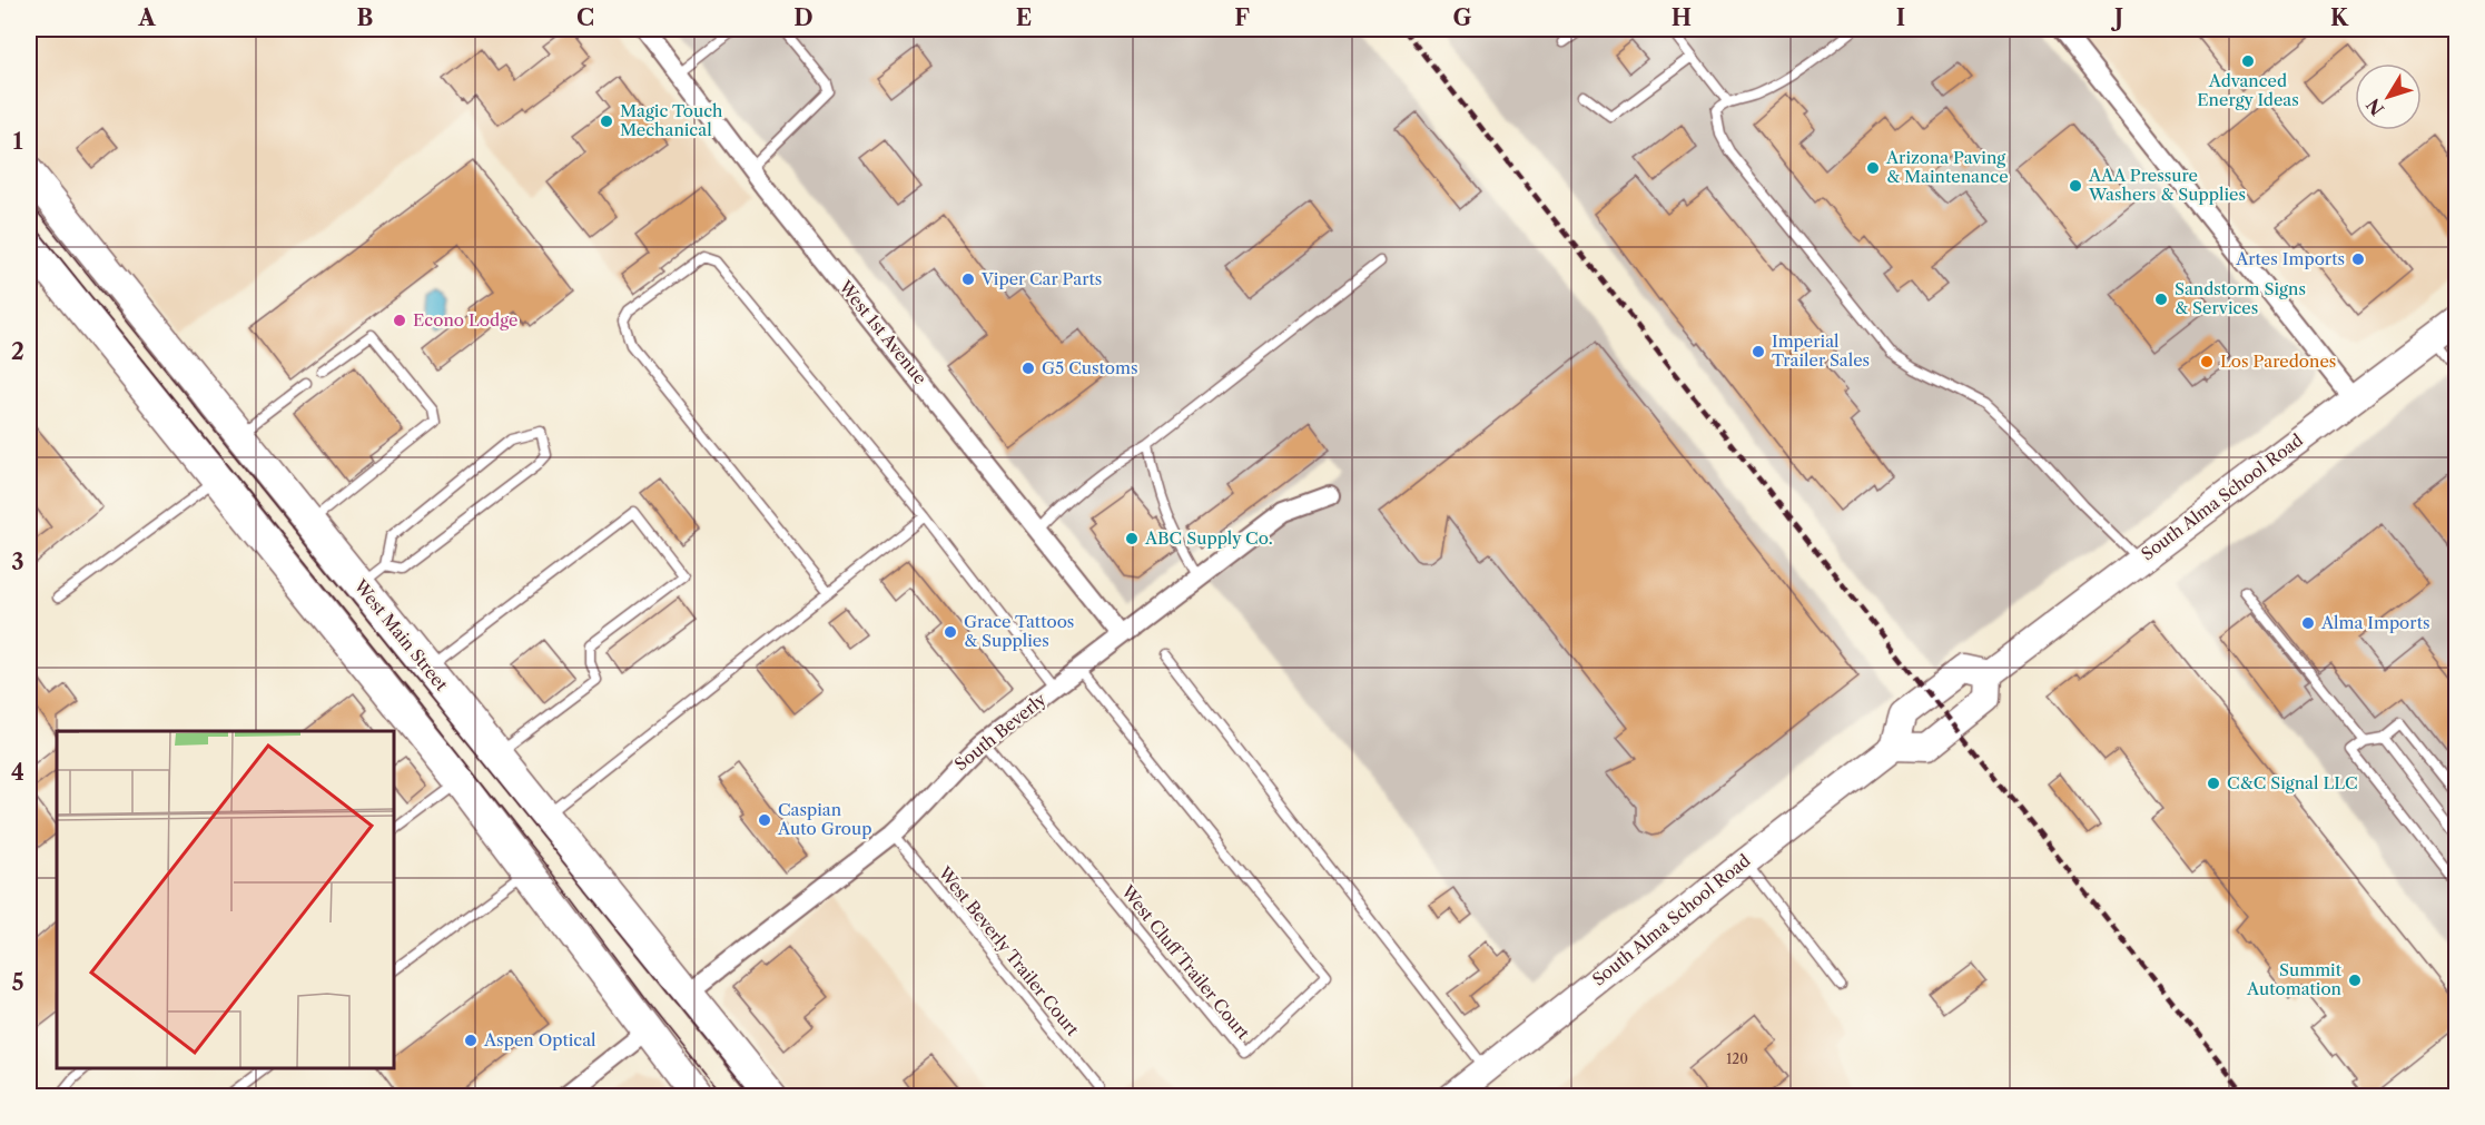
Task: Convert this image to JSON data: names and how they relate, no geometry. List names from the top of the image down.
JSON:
{
  "streets": {
    "main road": ["South Alma School Road", "West Main Street"],
    "street": ["West 1st Avenue", "South Beverly"],
    "lane": ["West Beverly Trailer Court", "West Cluff Trailer Court"]
  },
  "crossings": [
    ["West 1st Avenue", "South Beverly"],
    ["West Main Street", "South Beverly"],
    ["South Beverly", "West Beverly Trailer Court"],
    ["South Beverly", "West Cluff Trailer Court"]
  ],
  "places": [
    "Advanced Energy Ideas",
    "Magic Touch Mechanical",
    "Arizona Paving & Maintenance",
    "AAA Pressure Washers & Supplies",
    "Artes Imports",
    "Viper Car Parts",
    "Sandstorm Signs & Services",
    "Econo Lodge",
    "Imperial Trailer Sales",
    "Los Paredones",
    "G5 Customs",
    "ABC Supply Co.",
    "Alma Imports",
    "Grace Tattoos & Supplies",
    "C&C Signal LLC",
    "Caspian Auto Group",
    "Summit Automation",
    "Aspen Optical"
  ],
  "house_numbers": ["120"],
  "north": "bottom left",
  "grid": {
    "columns": [
      "A",
      "B",
      "C",
      "D",
      "E",
      "F",
      "G",
      "H",
      "I",
      "J",
      "K"
    ],
    "rows": [
      "1",
      "2",
      "3",
      "4",
      "5"
    ]
  }
}
